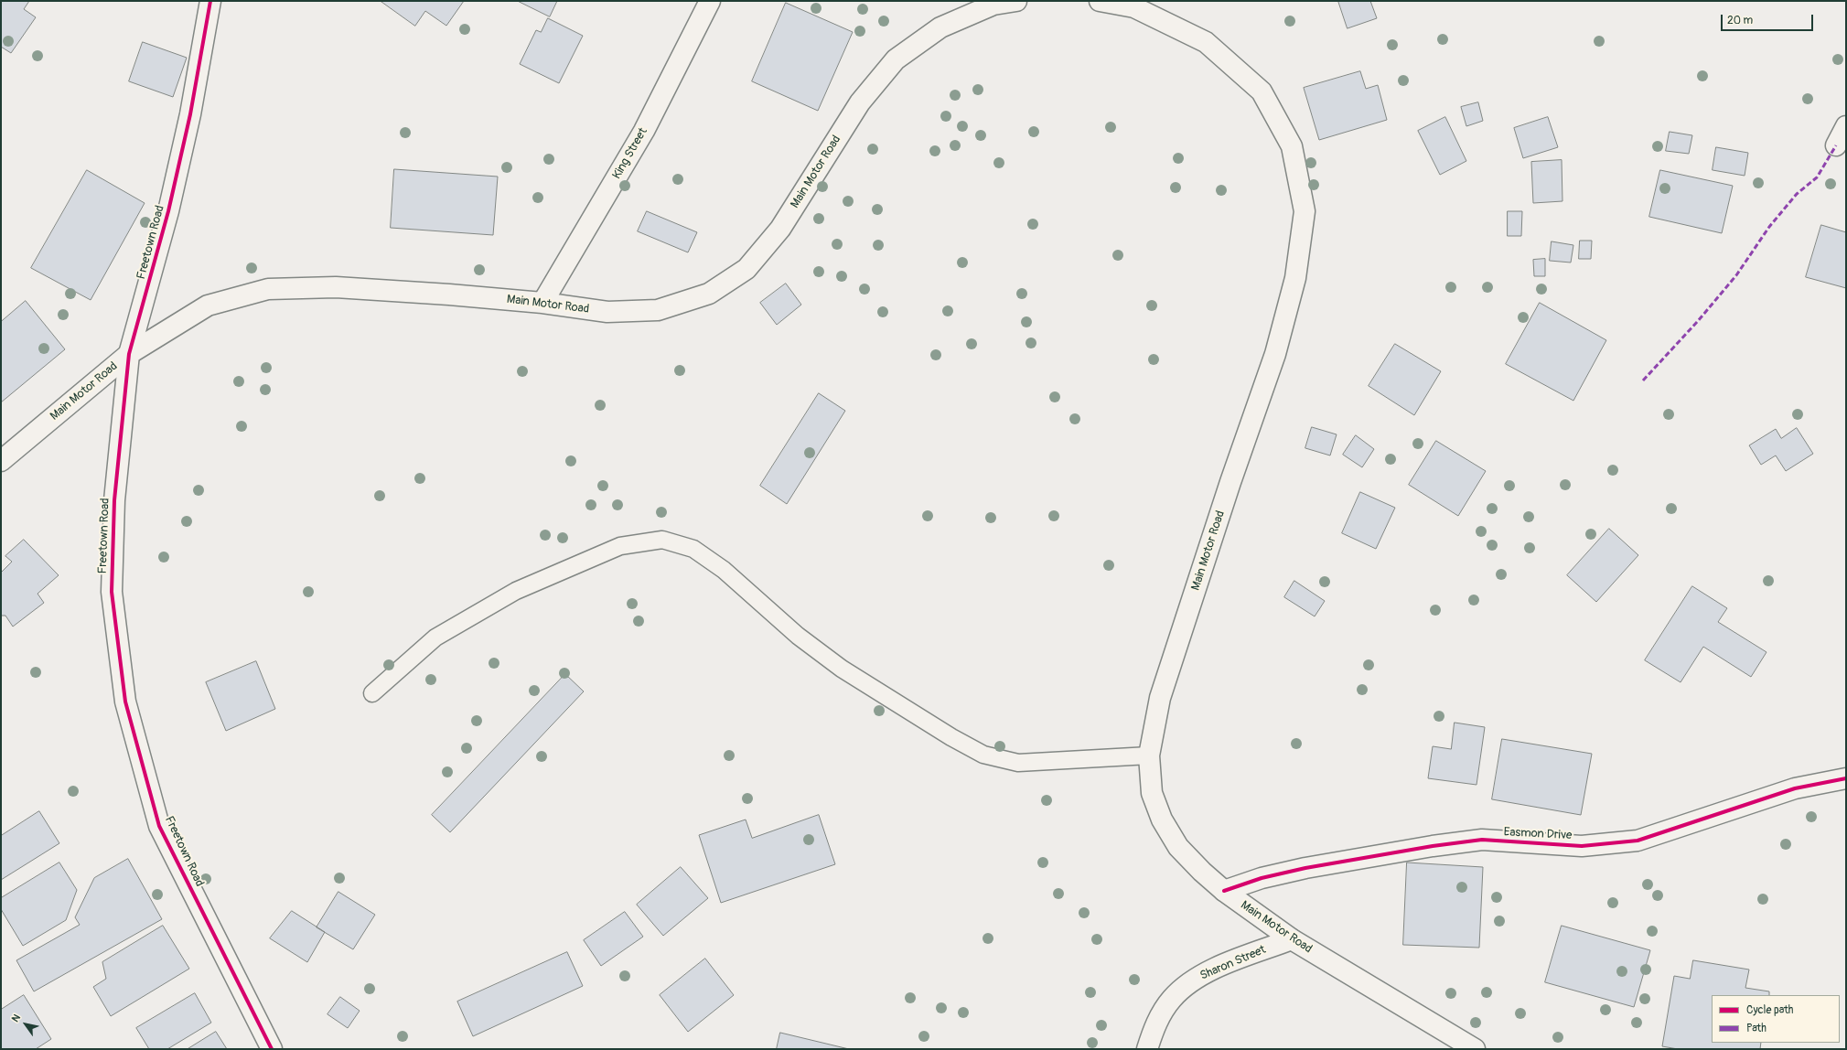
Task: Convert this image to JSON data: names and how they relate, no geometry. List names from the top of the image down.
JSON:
{
  "streets": {
    "main road": [
      "King Street",
      "Main Motor Road",
      "Freetown Road",
      "Easmon Drive",
      "Sharon Street"
    ]
  },
  "crossings": [
    ["King Street", "Main Motor Road"],
    ["Main Motor Road", "Freetown Road"],
    ["Main Motor Road", "Easmon Drive"],
    ["Main Motor Road", "Sharon Street"]
  ],
  "legend": ["Cycle path", "Path"],
  "scale_bar": "20 m",
  "north": "top left"
}
